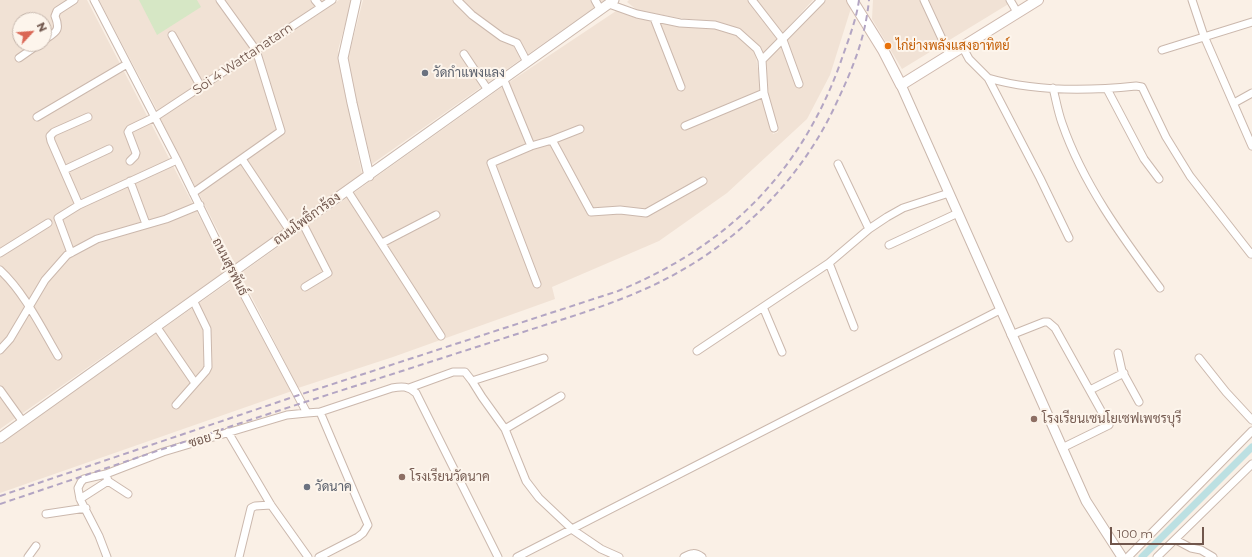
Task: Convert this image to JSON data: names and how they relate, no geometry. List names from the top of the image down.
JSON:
{
  "streets": {
    "street": [
      "Soi 4 Wattanatam",
      "ถนนโพธิ์การ้อง",
      "ถนนสุรพันธ์",
      "ซอย 3"
    ]
  },
  "crossings": [
    ["Soi 4 Wattanatam", "ถนนสุรพันธ์"],
    ["ถนนโพธิ์การ้อง", "ถนนสุรพันธ์"],
    ["ถนนสุรพันธ์", "ซอย 3"]
  ],
  "places": [
    "ไก่ย่างพลังแสงอาทิตย์",
    "วัดกำแพงแลง",
    "โรงเรียนเซนโยเซฟเพชรบุรี",
    "โรงเรียนวัดนาค",
    "วัดนาค"
  ],
  "scale_bar": "100 m",
  "north": "top right"
}
